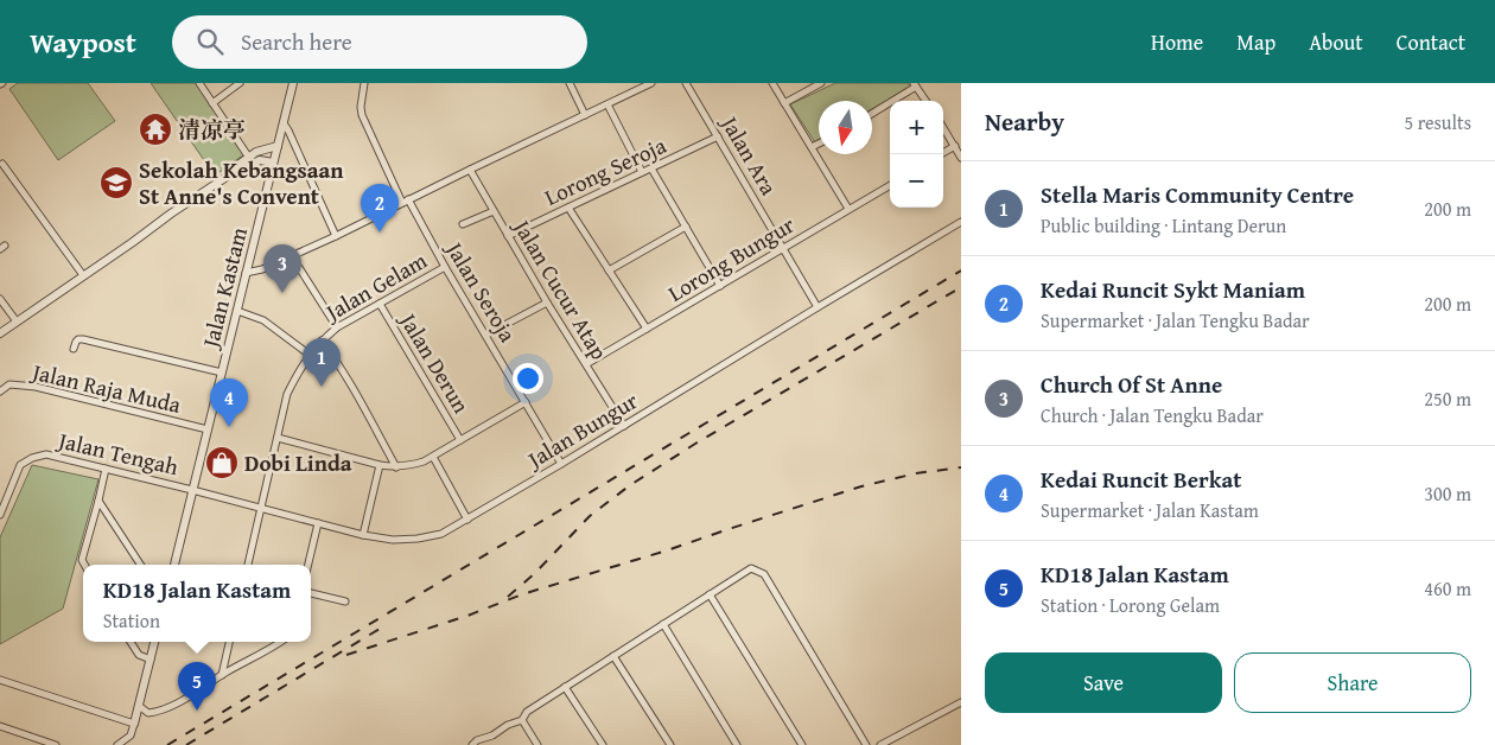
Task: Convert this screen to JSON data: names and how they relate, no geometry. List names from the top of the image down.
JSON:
{
  "streets": {
    "street": [
      "Jalan Ara",
      "Lorong Seroja",
      "Lorong Bungur",
      "Jalan Gelam",
      "Jalan Kastam",
      "Jalan Cucur Atap",
      "Jalan Seroja",
      "Jalan Derun",
      "Jalan Raja Muda",
      "Jalan Bungur",
      "Jalan Tengah"
    ]
  },
  "crossings": [
    ["Jalan Ara", "Lorong Seroja"],
    ["Jalan Ara", "Lorong Bungur"],
    ["Jalan Ara", "Jalan Bungur"],
    ["Lorong Seroja", "Jalan Cucur Atap"],
    ["Lorong Bungur", "Jalan Cucur Atap"],
    ["Jalan Gelam", "Jalan Seroja"],
    ["Jalan Gelam", "Jalan Derun"],
    ["Jalan Gelam", "Jalan Bungur"],
    ["Jalan Kastam", "Jalan Raja Muda"],
    ["Jalan Kastam", "Jalan Bungur"],
    ["Jalan Kastam", "Jalan Tengah"],
    ["Jalan Cucur Atap", "Jalan Bungur"],
    ["Jalan Seroja", "Jalan Bungur"],
    ["Jalan Bungur", "Jalan Tengah"]
  ],
  "places": {
    "temple": ["清凉亭"],
    "school or university": ["Sekolah Kebangsaan St Anne's Convent"],
    "shop": ["Dobi Linda"]
  },
  "north": "bottom",
  "page": {
    "header": "Waypost",
    "search": "Search here",
    "nav": [
      "Home",
      "Map",
      "About",
      "Contact"
    ],
    "heading": ["Nearby", "5 results"],
    "map_buttons": ["+", "−"],
    "list": [
      {
        "mark": "1",
        "name": "Stella Maris Community Centre",
        "note": "Public building · Lintang Derun",
        "value": "200 m"
      },
      {
        "mark": "2",
        "name": "Kedai Runcit Sykt Maniam",
        "note": "Supermarket · Jalan Tengku Badar",
        "value": "200 m"
      },
      {
        "mark": "3",
        "name": "Church Of St Anne",
        "note": "Church · Jalan Tengku Badar",
        "value": "250 m"
      },
      {
        "mark": "4",
        "name": "Kedai Runcit Berkat",
        "note": "Supermarket · Jalan Kastam",
        "value": "300 m"
      },
      {
        "mark": "5",
        "name": "KD18 Jalan Kastam",
        "note": "Station · Lorong Gelam",
        "value": "460 m"
      }
    ],
    "pins": [
      "2",
      "3",
      "1",
      "4",
      "5"
    ],
    "popup": ["KD18 Jalan Kastam", "Station"],
    "buttons": ["Save", "Share"]
  }
}
